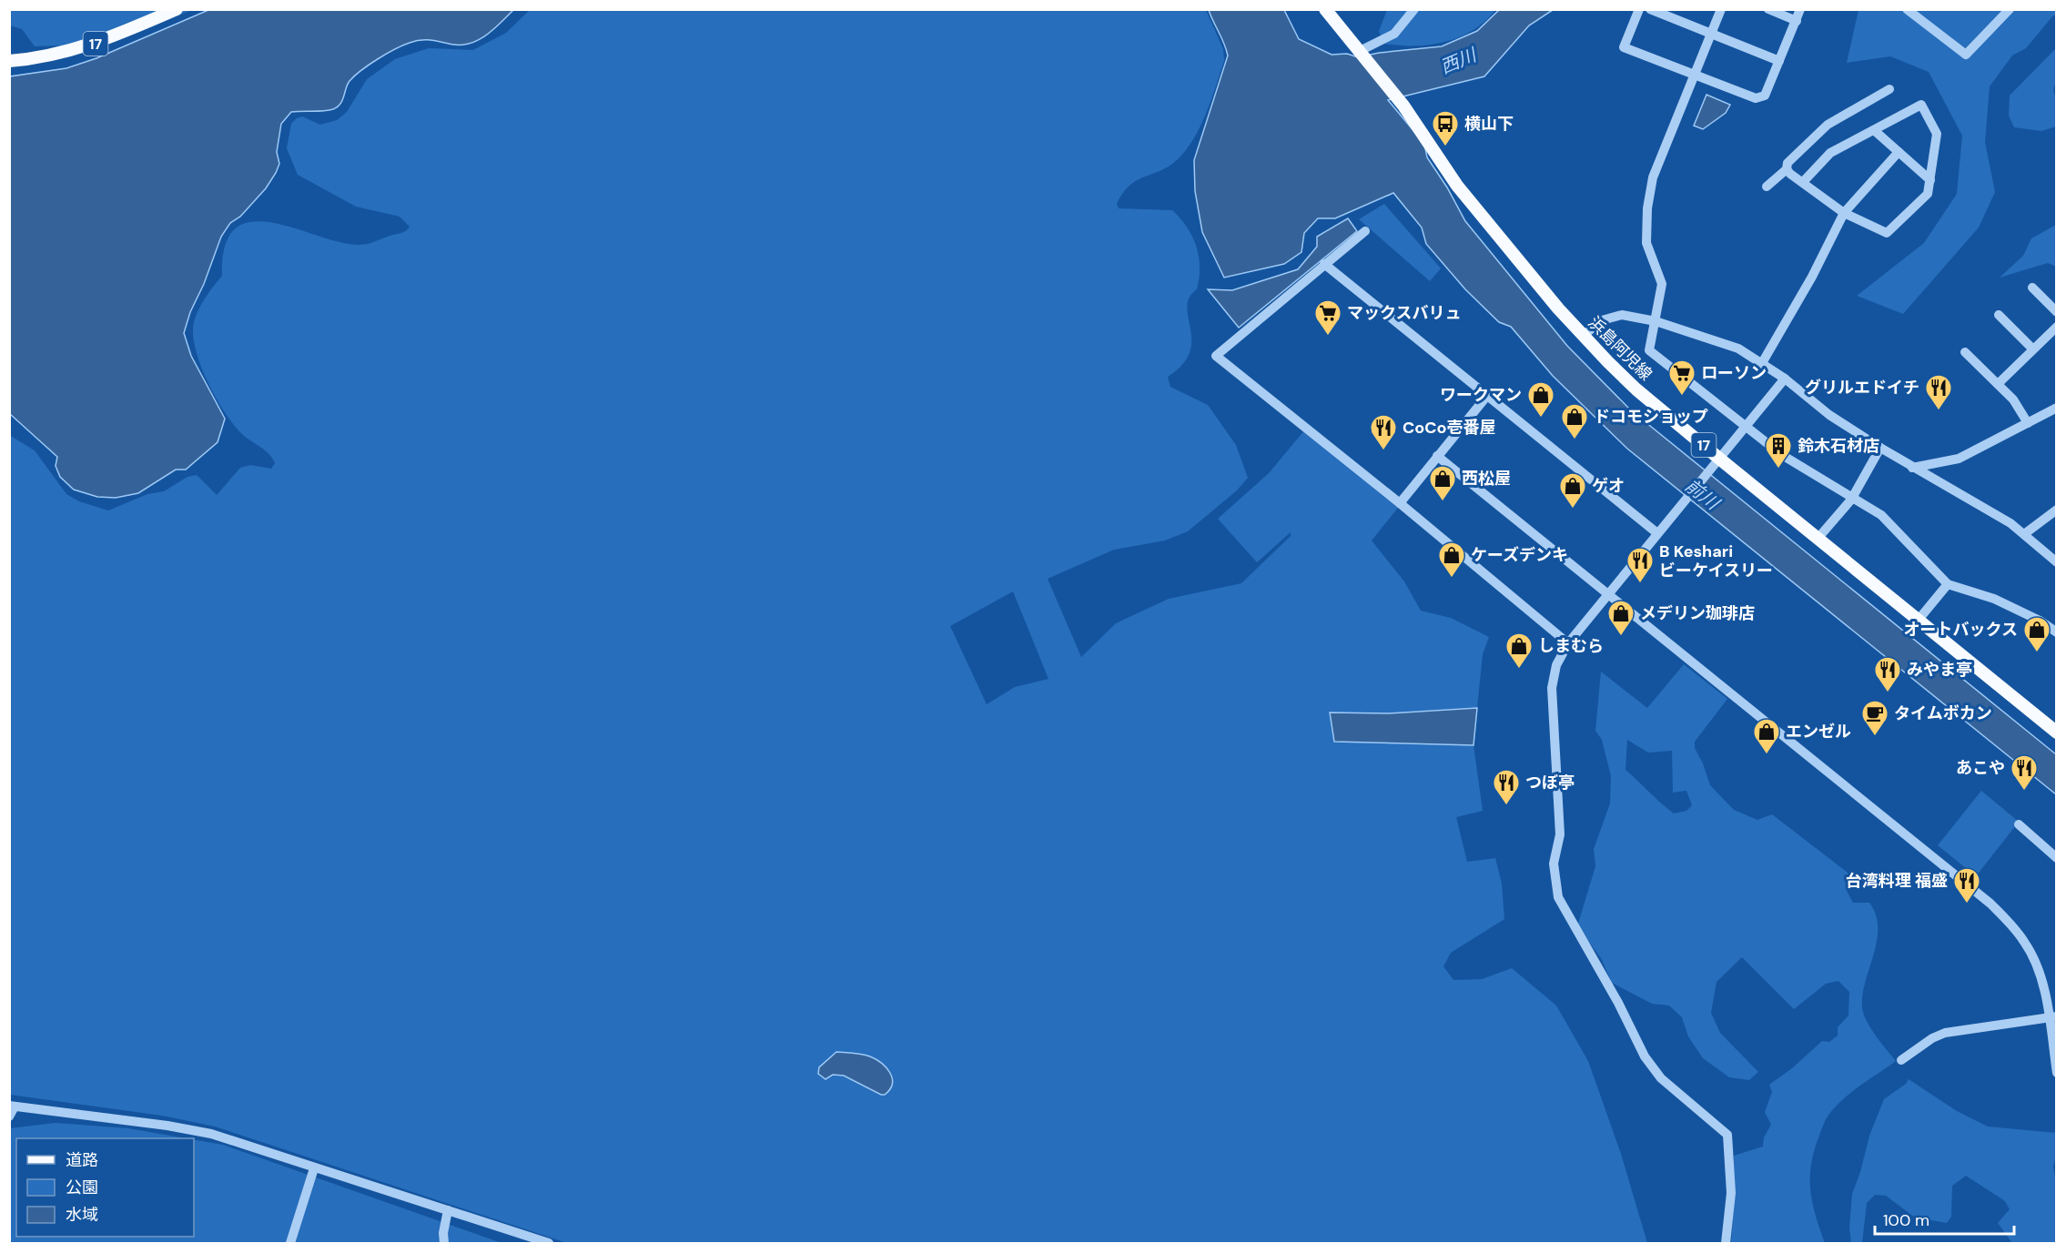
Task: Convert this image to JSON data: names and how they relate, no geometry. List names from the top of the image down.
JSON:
{
  "streets": {
    "main road": ["17", "浜島阿児線"]
  },
  "water": ["西川", "前川"],
  "places": {
    "bus stop": ["横山下"],
    "supermarket": ["マックスバリュ", "ローソン"],
    "restaurant": [
      "グリルエドイチ",
      "CoCo壱番屋",
      "B Keshari ビーケイスリー",
      "みやま亭",
      "あこや",
      "つぼ亭",
      "台湾料理 福盛"
    ],
    "shop": [
      "ワークマン",
      "ドコモショップ",
      "西松屋",
      "ゲオ",
      "ケーズデンキ",
      "メデリン珈琲店",
      "オートバックス",
      "しまむら",
      "エンゼル"
    ],
    "building": ["鈴木石材店"],
    "cafe": ["タイムボカン"]
  },
  "legend": ["道路", "公園", "水域"],
  "scale_bar": "100 m"
}
